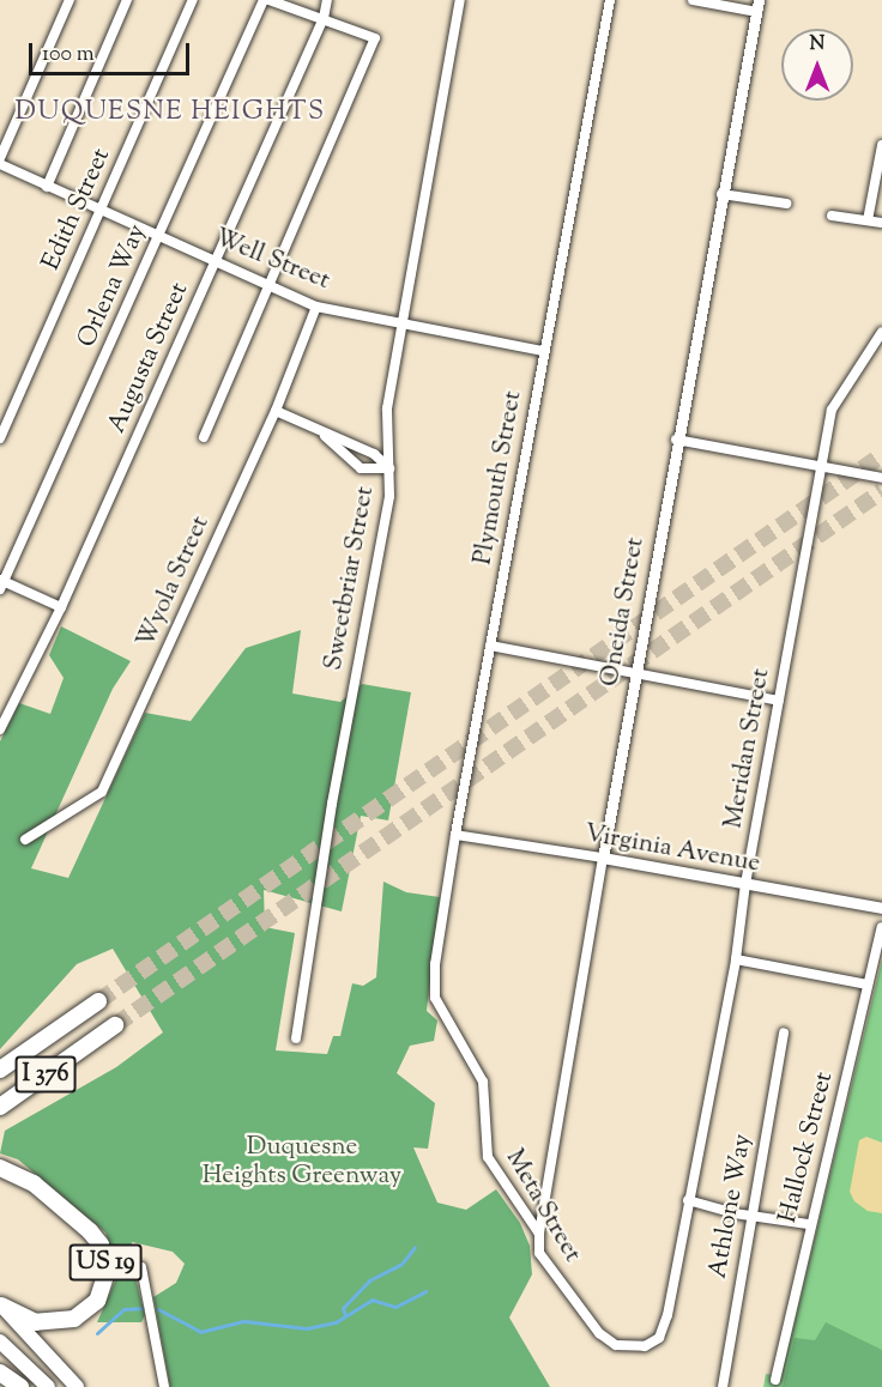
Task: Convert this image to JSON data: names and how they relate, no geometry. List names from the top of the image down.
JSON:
{
  "streets": {
    "highway": ["I 376", "US 19"],
    "street": [
      "Edith Street",
      "Well Street",
      "Orlena Way",
      "Augusta Street",
      "Plymouth Street",
      "Sweetbriar Street",
      "Wyola Street",
      "Oneida Street",
      "Meridan Street",
      "Virginia Avenue",
      "Hallock Street",
      "Meta Street",
      "Athlone Way"
    ]
  },
  "crossings": [
    ["Edith Street", "Well Street"],
    ["Well Street", "Orlena Way"],
    ["Well Street", "Augusta Street"],
    ["Well Street", "Plymouth Street"],
    ["Well Street", "Sweetbriar Street"],
    ["Well Street", "Wyola Street"],
    ["Plymouth Street", "Virginia Avenue"],
    ["Plymouth Street", "Meta Street"],
    ["Oneida Street", "Virginia Avenue"],
    ["Oneida Street", "Meta Street"],
    ["Meridan Street", "Virginia Avenue"],
    ["Meridan Street", "Meta Street"]
  ],
  "districts": ["DUQUESNE HEIGHTS"],
  "parks": ["Duquesne Heights Greenway"],
  "scale_bar": "100 m",
  "north": "top"
}
